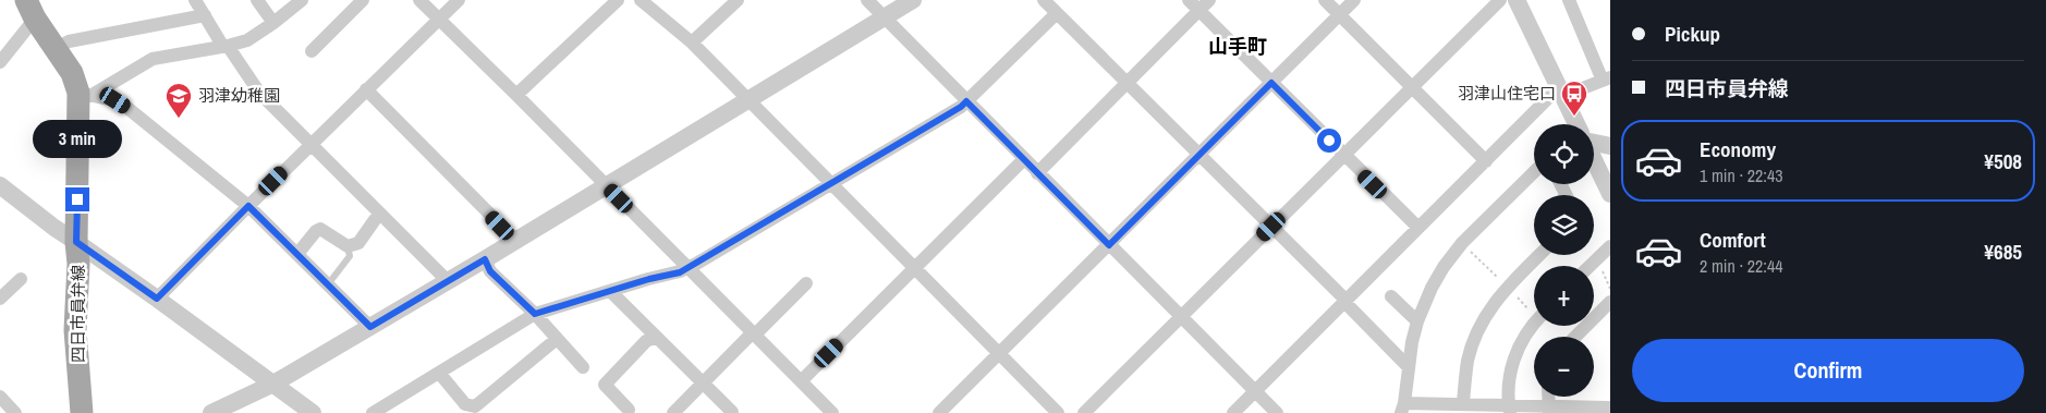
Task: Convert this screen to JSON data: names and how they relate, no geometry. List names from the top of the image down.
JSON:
{
  "streets": {
    "main road": ["四日市員弁線"]
  },
  "districts": ["山手町"],
  "places": {
    "bus stop": ["羽津山住宅口"],
    "school or university": ["羽津幼稚園"]
  },
  "page": {
    "banner": ["Pickup", "四日市員弁線"],
    "bubble": "3 min",
    "list": [
      {
        "name": "Economy",
        "note": "1 min · 22:43",
        "value": "¥508"
      },
      {
        "name": "Comfort",
        "note": "2 min · 22:44",
        "value": "¥685"
      }
    ],
    "map_buttons": ["+", "−"],
    "buttons": "Confirm"
  }
}
